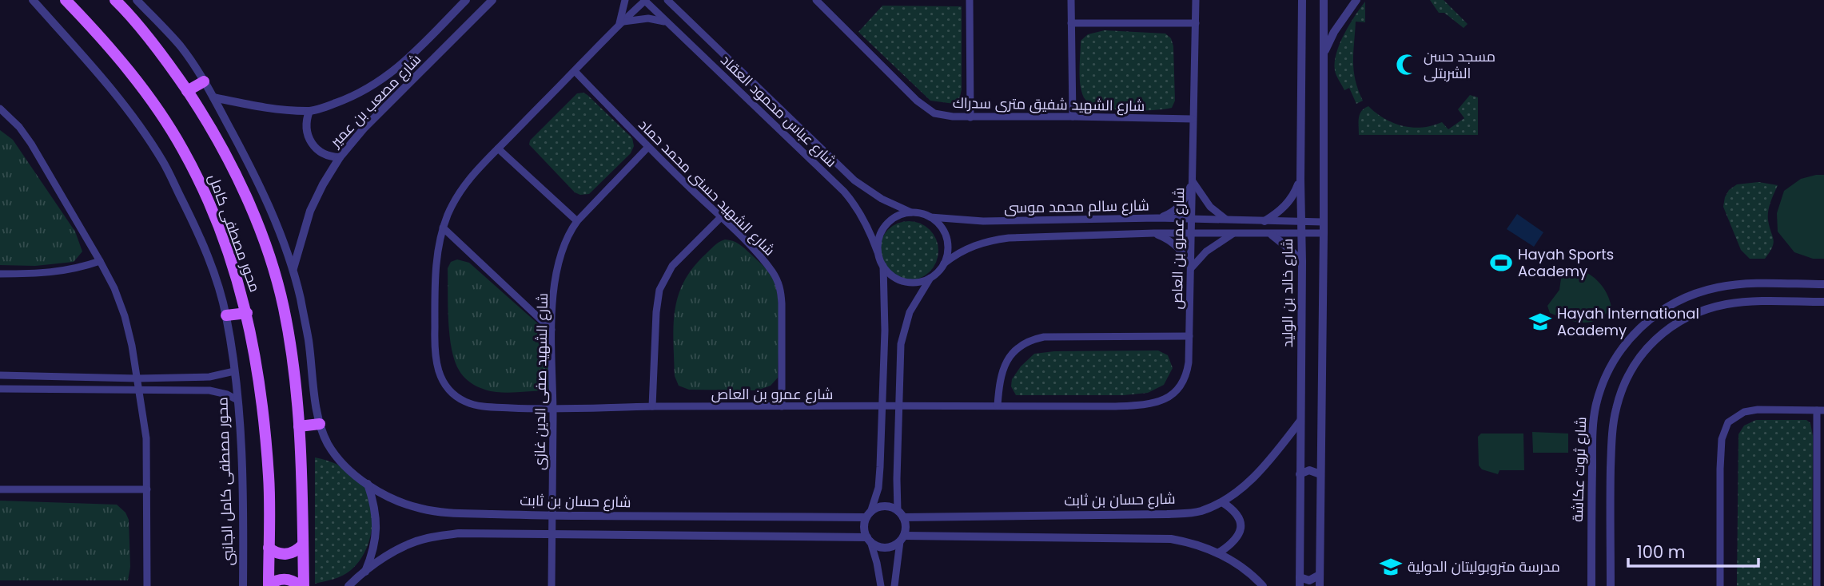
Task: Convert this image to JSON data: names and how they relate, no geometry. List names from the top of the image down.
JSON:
{
  "streets": {
    "main road": ["محور مصطفى كامل"],
    "street": [
      "شارع مصعب بن عمير",
      "شارع الشهيد شفيق مترى سدراك",
      "شارع عباس محمود العقاد",
      "شارع الشهيد حسنى محمد حماد",
      "شارع سالم محمد موسى",
      "شارع عمرو بن العاص",
      "شارع خالد بن الوليد",
      "شارع الشهيد صفى الدين غازى",
      "شارع ثروت عكاشة",
      "محور مصطفى كامل الجانبى",
      "شارع حسان بن ثابت"
    ]
  },
  "crossings": [
    ["شارع الشهيد شفيق مترى سدراك", "شارع عمرو بن العاص"],
    ["شارع عباس محمود العقاد", "شارع سالم محمد موسى"],
    ["شارع عباس محمود العقاد", "شارع عمرو بن العاص"],
    ["شارع الشهيد حسنى محمد حماد", "شارع عمرو بن العاص"],
    ["شارع الشهيد حسنى محمد حماد", "شارع الشهيد صفى الدين غازى"],
    ["شارع سالم محمد موسى", "شارع عمرو بن العاص"],
    ["شارع سالم محمد موسى", "شارع خالد بن الوليد"],
    ["شارع عمرو بن العاص", "شارع الشهيد صفى الدين غازى"],
    ["شارع خالد بن الوليد", "شارع حسان بن ثابت"],
    ["شارع الشهيد صفى الدين غازى", "شارع حسان بن ثابت"]
  ],
  "places": {
    "mosque": ["مسجد حسن الشربتلى"],
    "sports": ["Hayah Sports Academy"],
    "school or university": ["Hayah International Academy", "مدرسة متروبوليتان الدولية"]
  },
  "scale_bar": "100 m"
}
